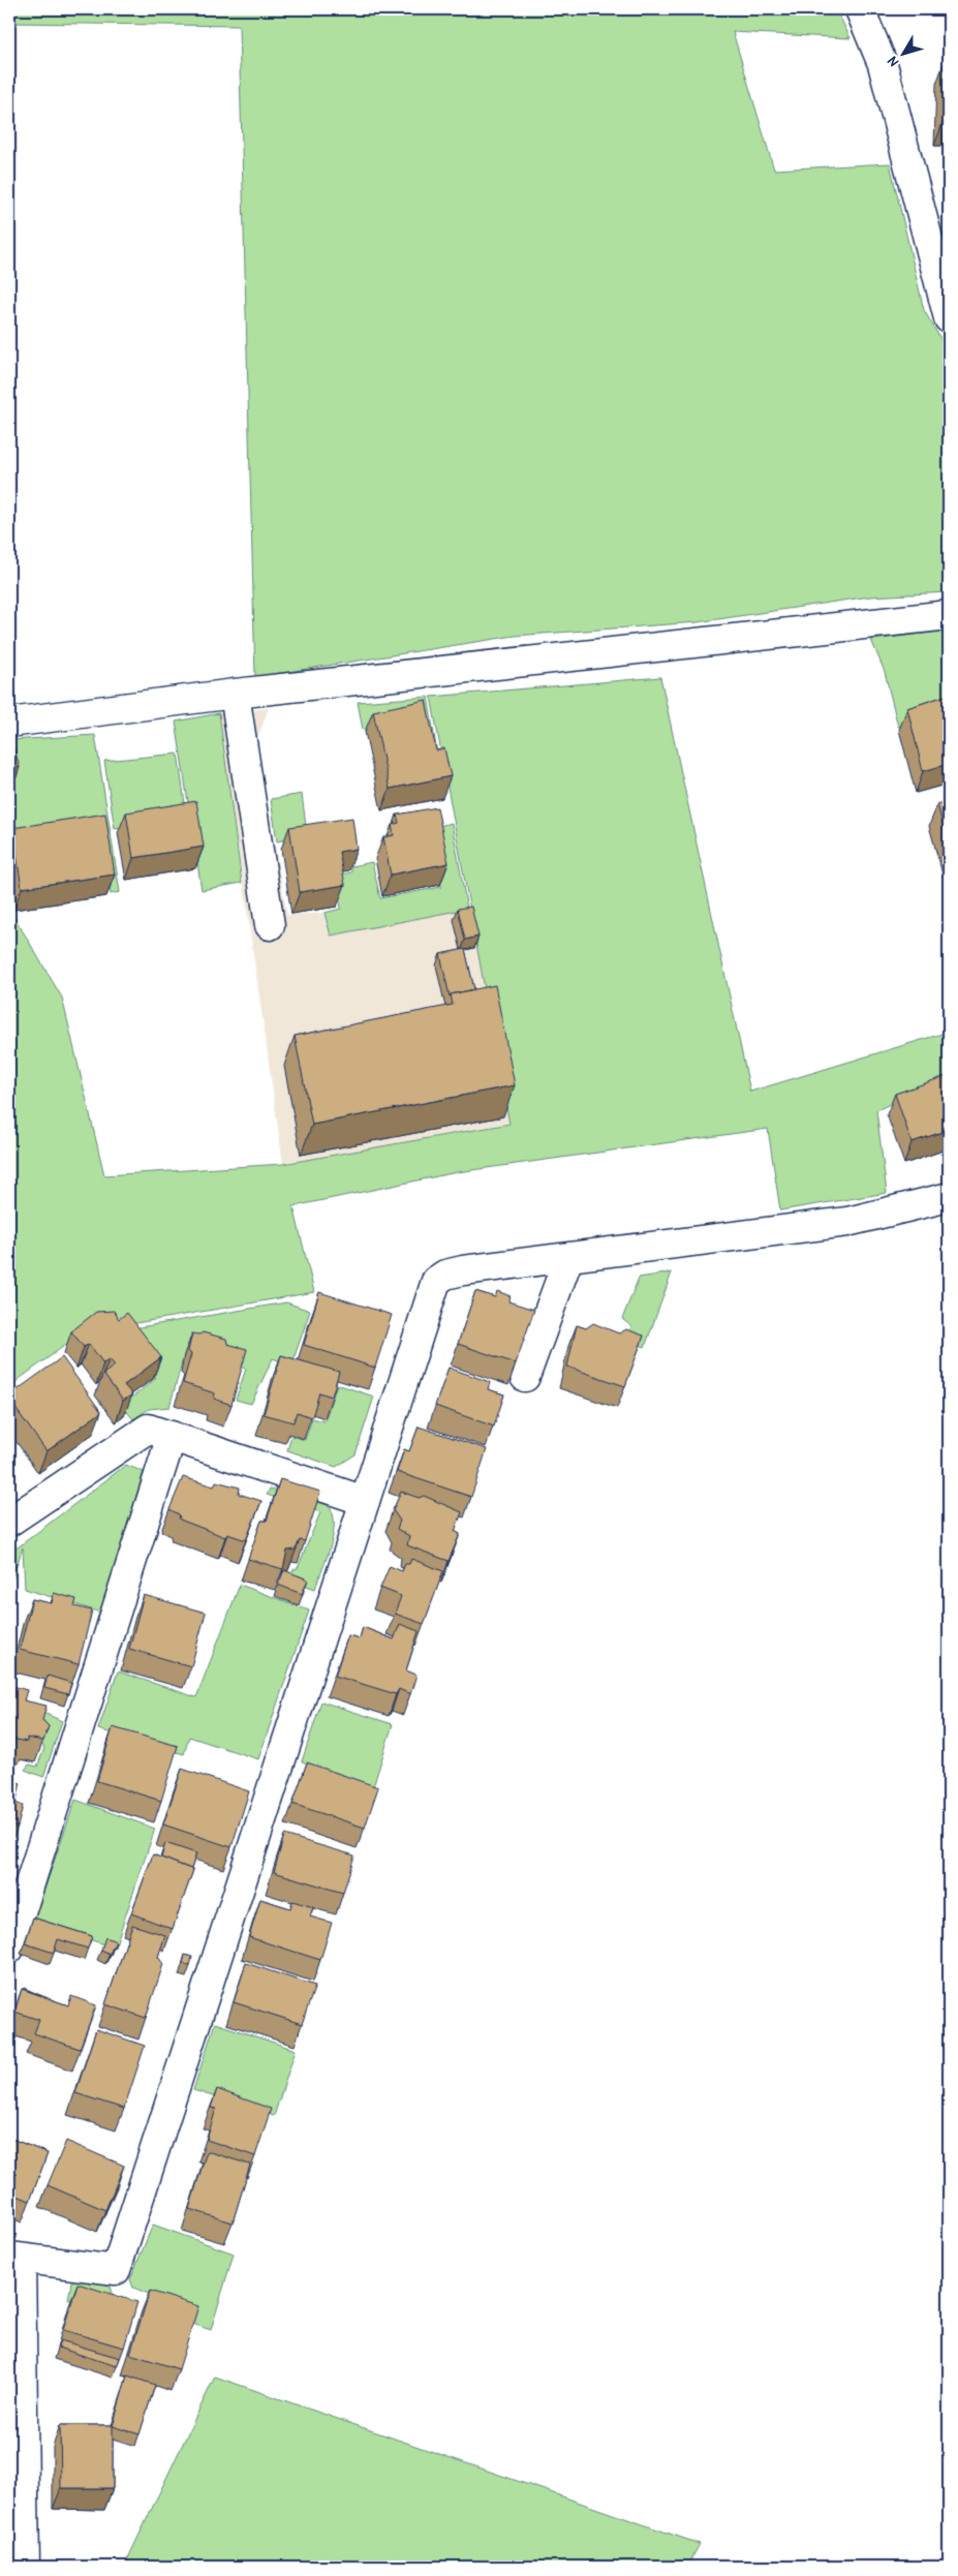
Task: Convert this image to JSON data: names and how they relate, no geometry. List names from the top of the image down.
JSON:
{
  "north": "bottom left"
}
